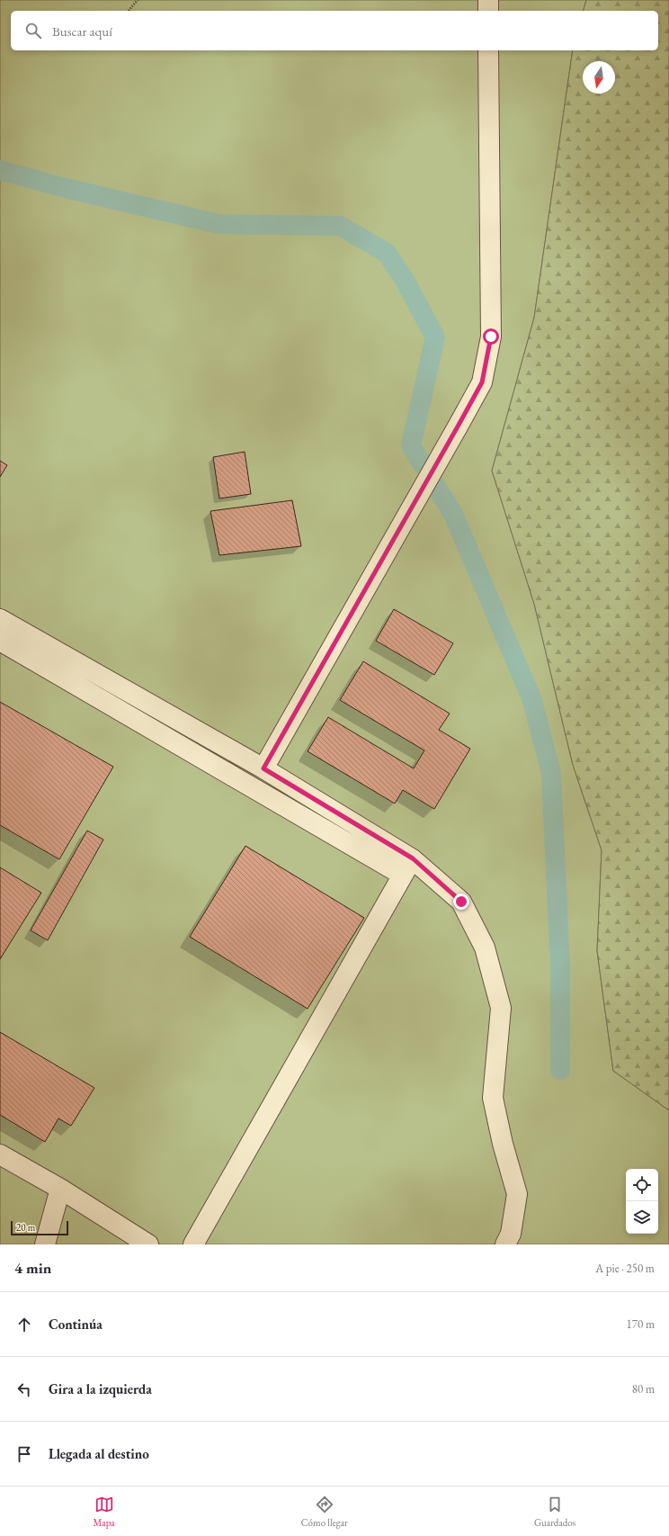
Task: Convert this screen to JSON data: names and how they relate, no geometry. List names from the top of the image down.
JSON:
{
  "scale_bar": "20 m",
  "north": "bottom",
  "page": {
    "search": "Buscar aquí",
    "scale": "20 m",
    "heading": ["4 min", "A pie · 250 m"],
    "list": [
      ["Continúa", "170 m"],
      ["Gira a la izquierda", "80 m"],
      "Llegada al destino"
    ],
    "nav": ["Mapa", "Cómo llegar", "Guardados"]
  }
}
